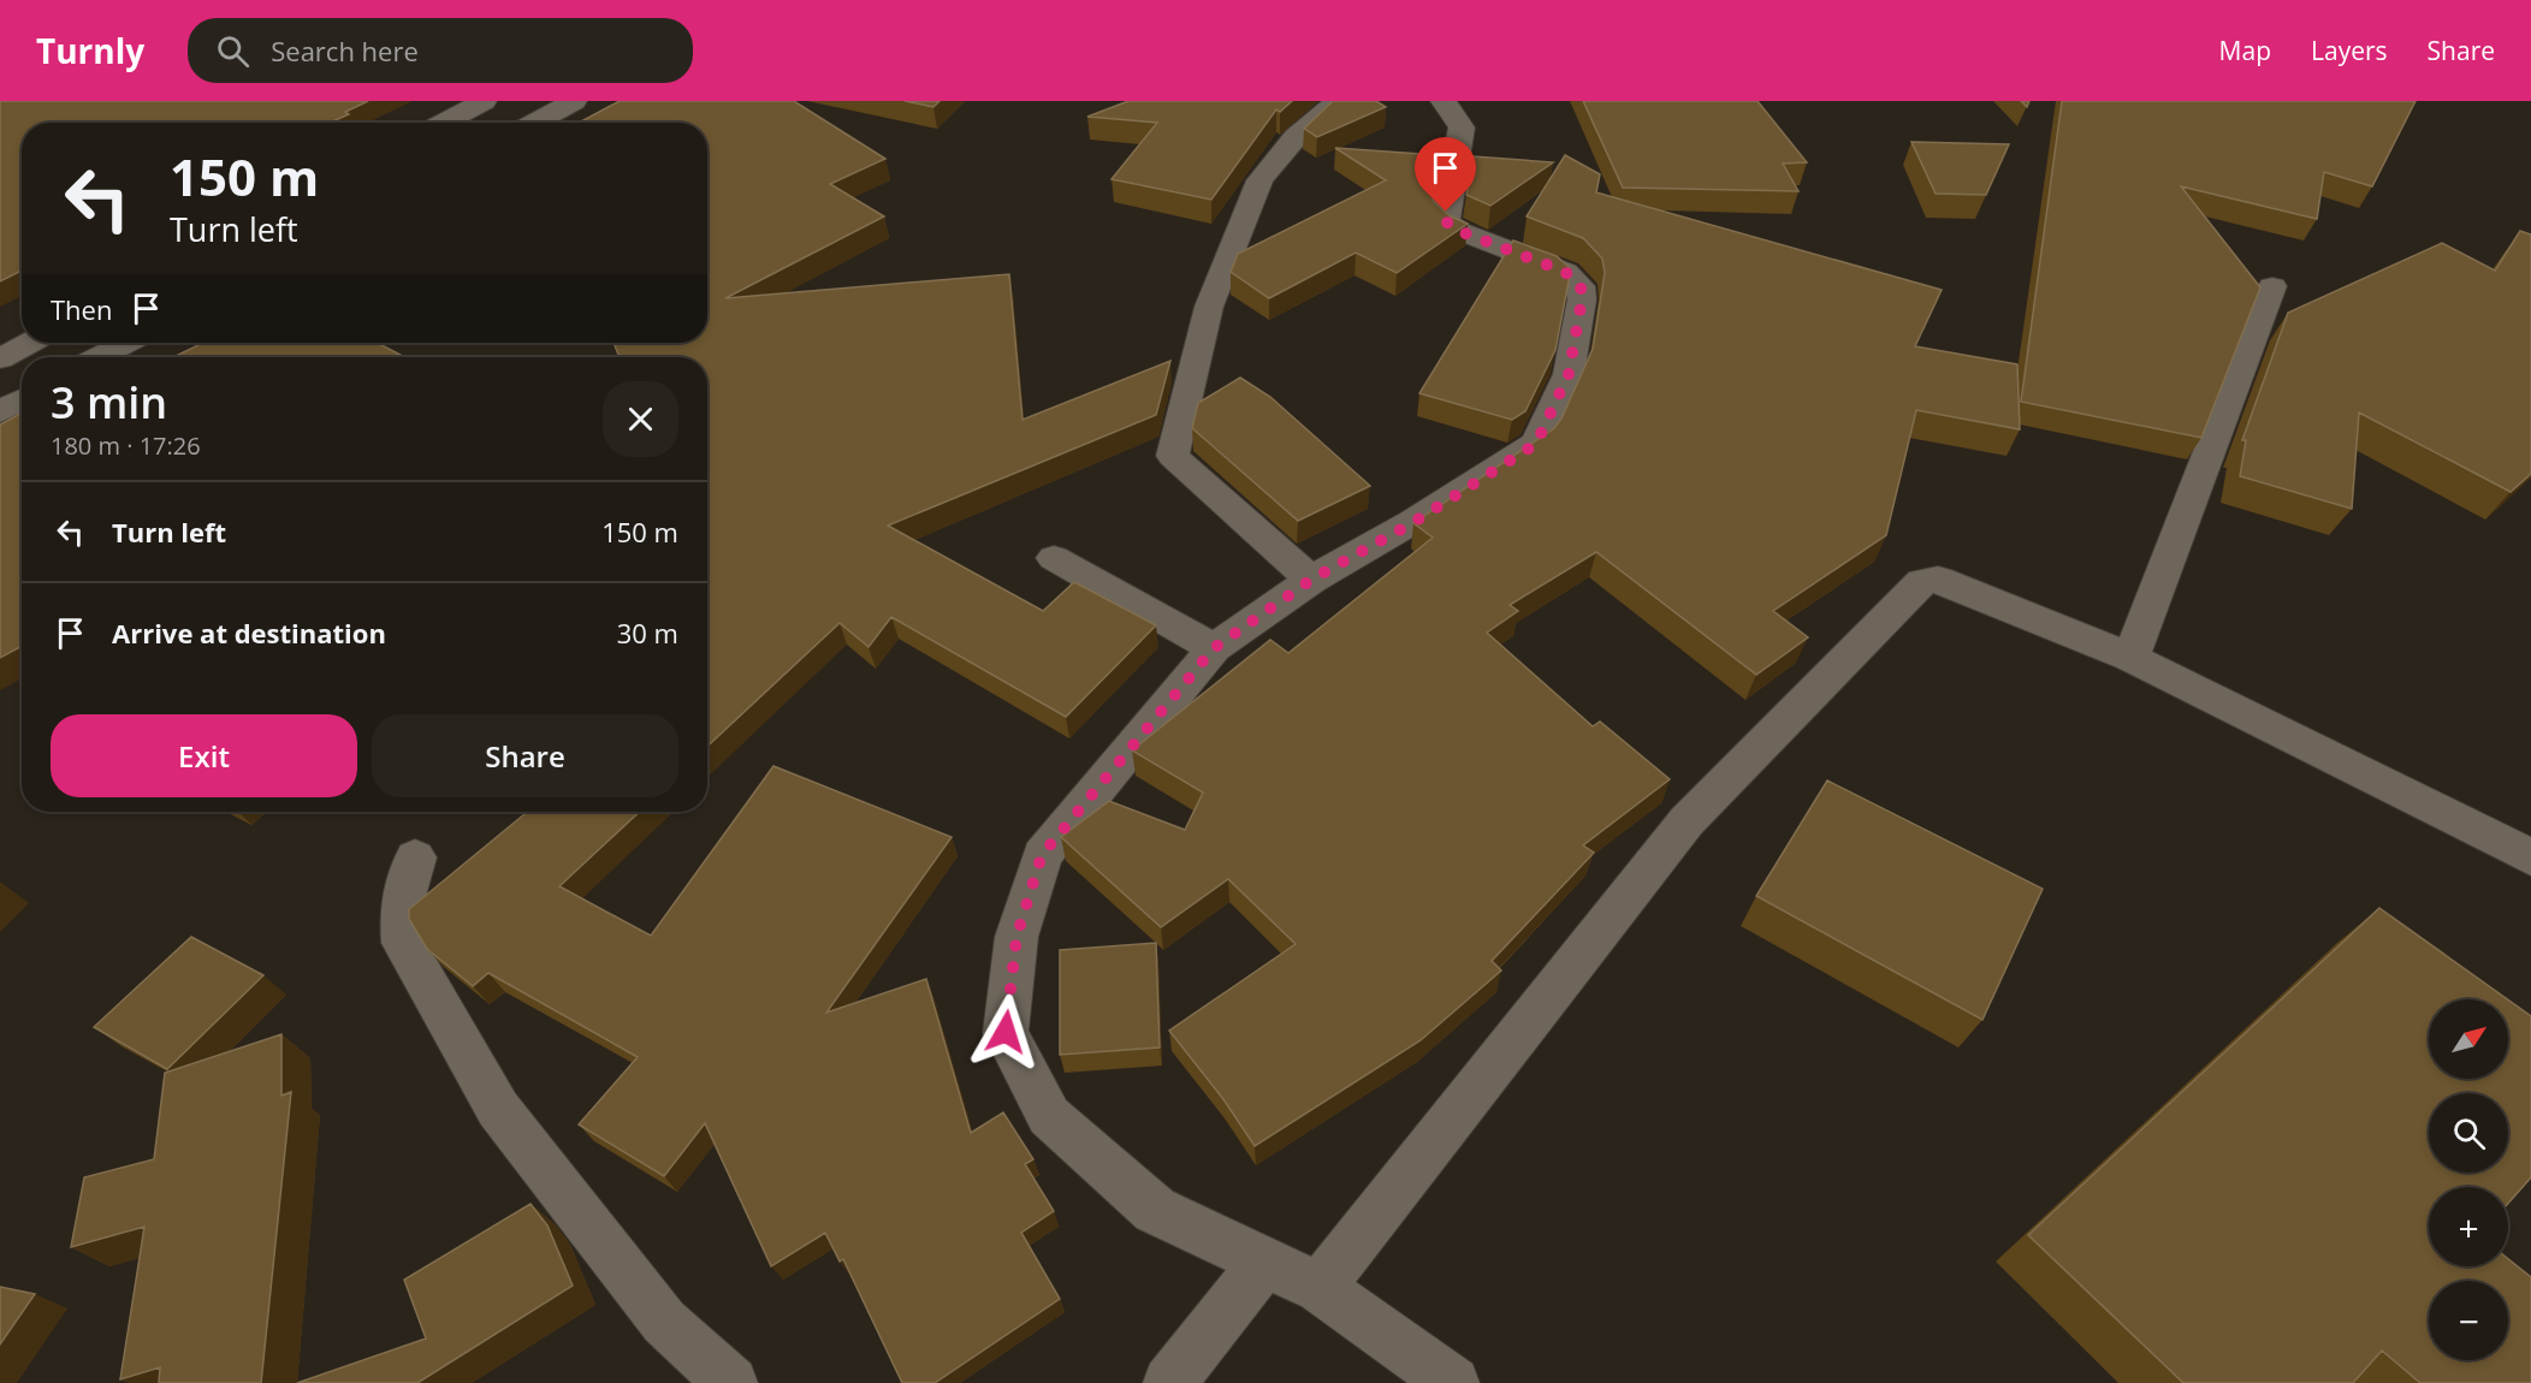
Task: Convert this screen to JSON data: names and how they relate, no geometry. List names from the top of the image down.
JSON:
{
  "north": "top right",
  "page": {
    "header": "Turnly",
    "search": "Search here",
    "nav": ["Map", "Layers", "Share"],
    "turn": ["150 m", "Turn left"],
    "then": "Then",
    "heading": ["3 min", "180 m · 17:26"],
    "list": [
      {
        "name": "Turn left",
        "value": "150 m"
      },
      {
        "name": "Arrive at destination",
        "value": "30 m"
      }
    ],
    "buttons": ["Exit", "Share"],
    "map_buttons": ["+", "−"]
  }
}
